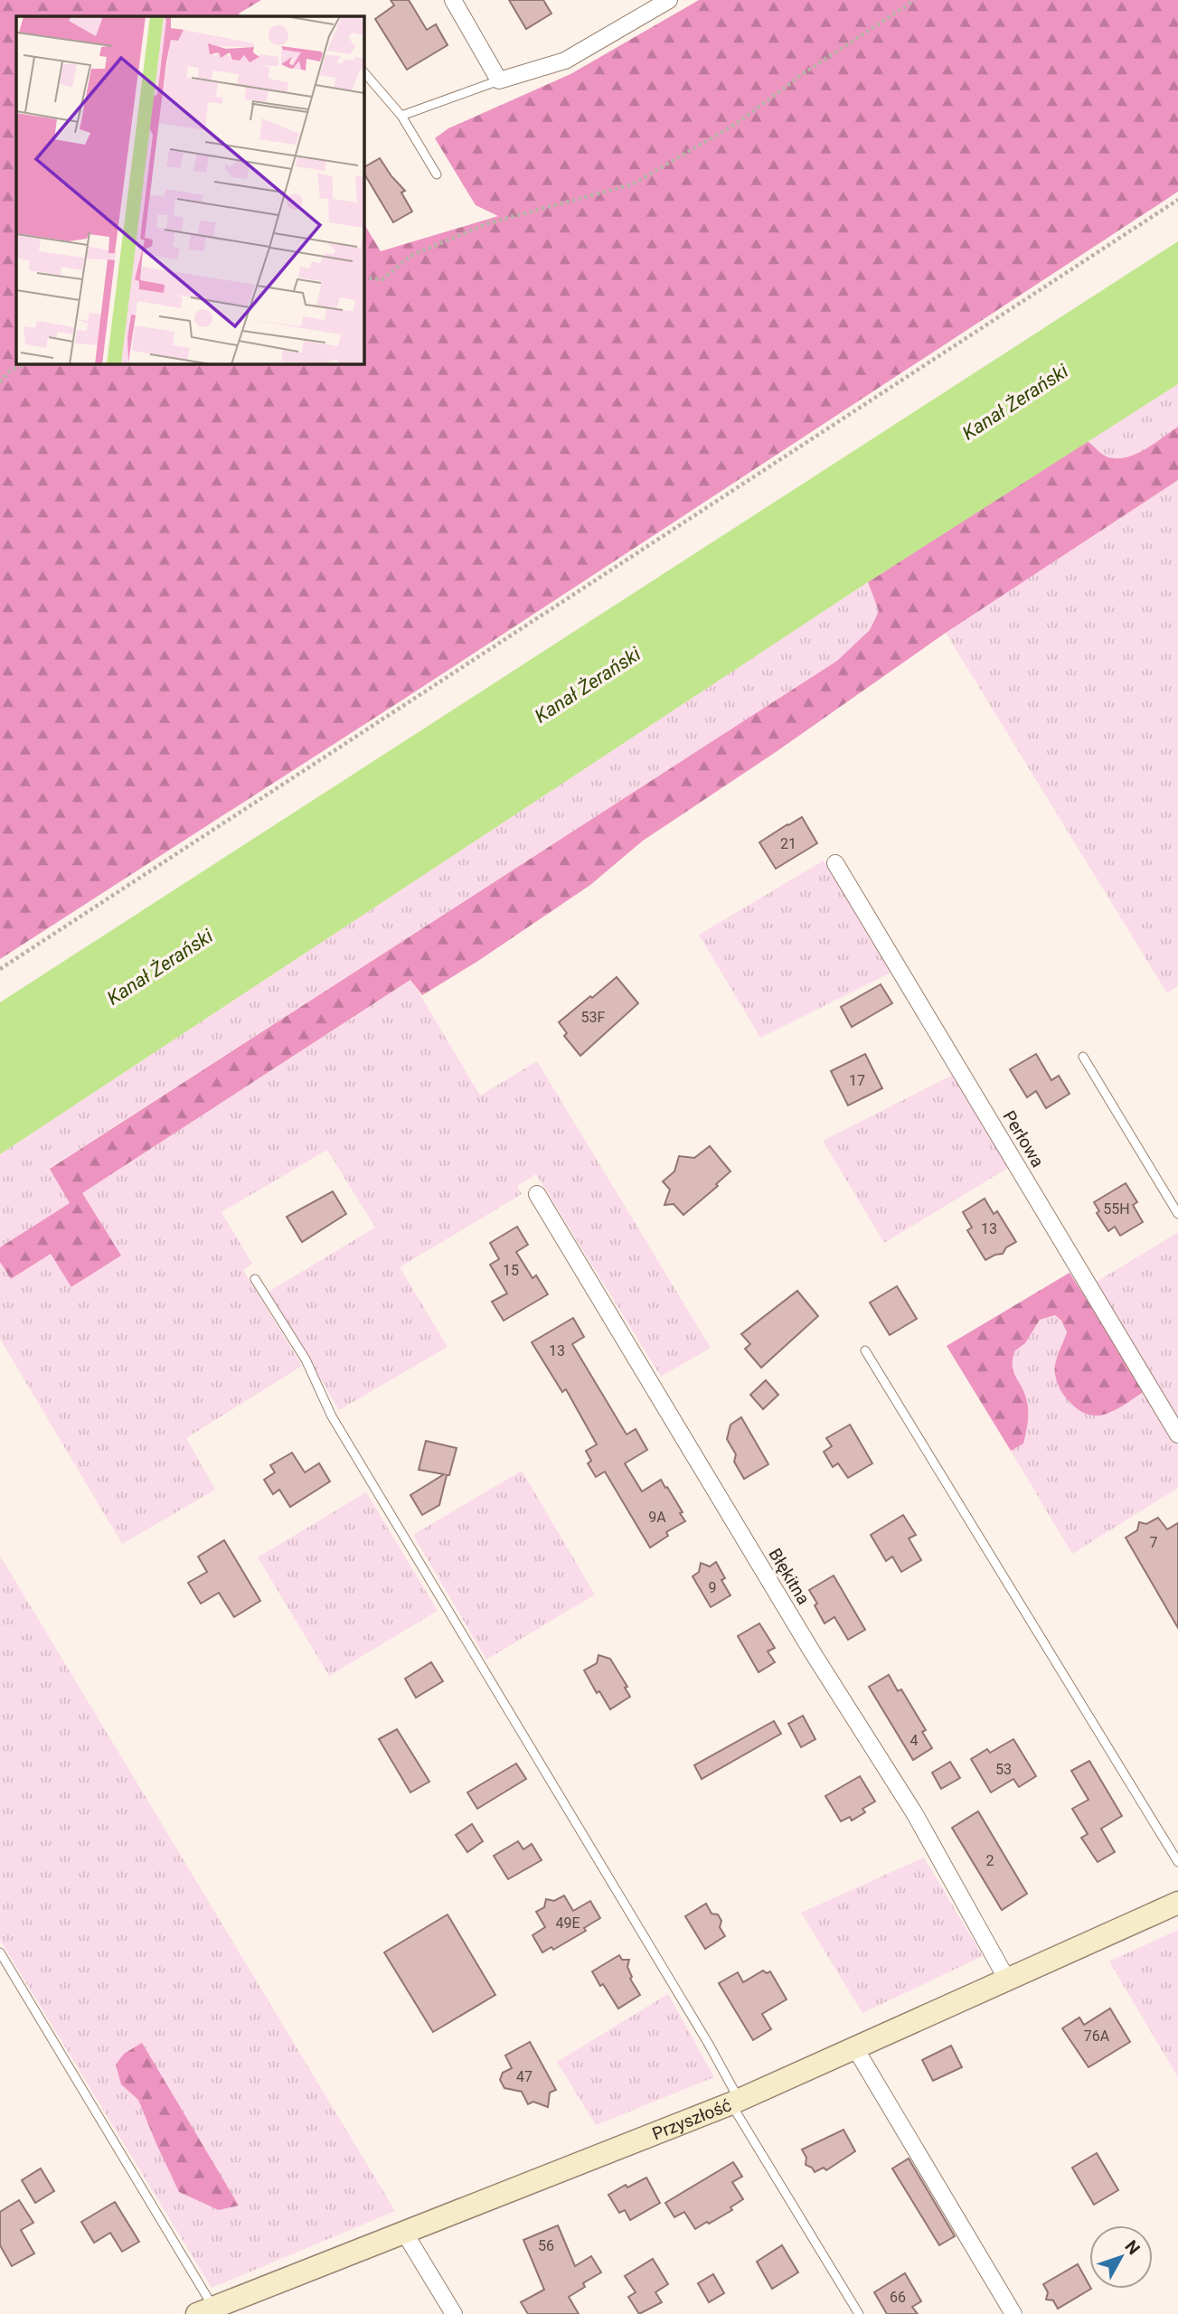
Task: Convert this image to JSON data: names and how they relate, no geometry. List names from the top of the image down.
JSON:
{
  "streets": {
    "street": ["Perłowa", "Błękitna", "Przyszłość"]
  },
  "crossings": [
    ["Błękitna", "Przyszłość"]
  ],
  "water": ["Kanał Żerański"],
  "house_numbers": [
    "21",
    "53F",
    "17",
    "55H",
    "13",
    "15",
    "13",
    "9A",
    "7",
    "9",
    "4",
    "53",
    "2",
    "49E",
    "76A",
    "47",
    "56",
    "66"
  ],
  "north": "top right"
}
